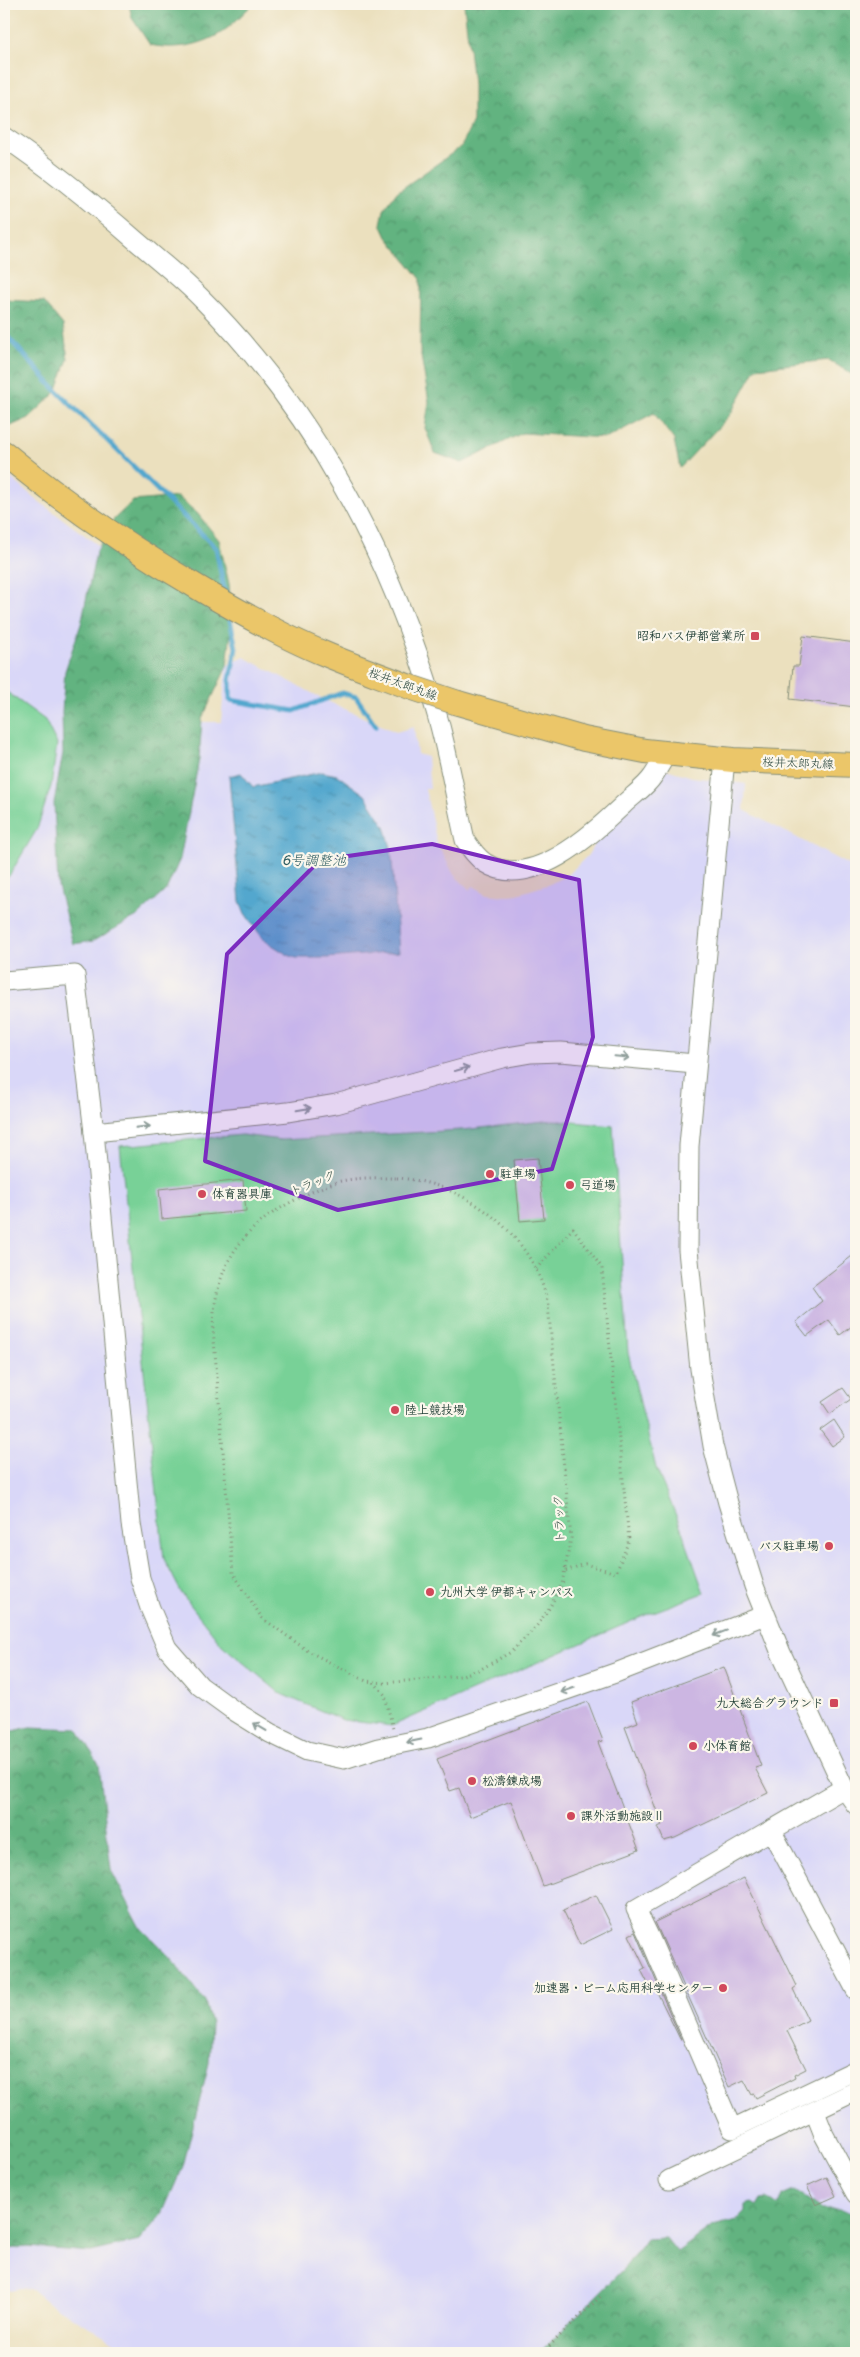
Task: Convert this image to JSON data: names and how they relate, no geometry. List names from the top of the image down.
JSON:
{
  "streets": {
    "main road": ["桜井太郎丸線"],
    "path": ["トラック"]
  },
  "water": ["6号調整池"],
  "places": {
    "transit": ["昭和バス伊都営業所", "九大総合グラウンド"],
    "other": [
      "駐車場",
      "弓道場",
      "体育器具庫",
      "陸上競技場",
      "バス駐車場",
      "九州大学 伊都キャンパス",
      "小体育館",
      "松濤錬成場",
      "課外活動施設Ⅱ",
      "加速器・ビーム応用科学センター"
    ]
  }
}
